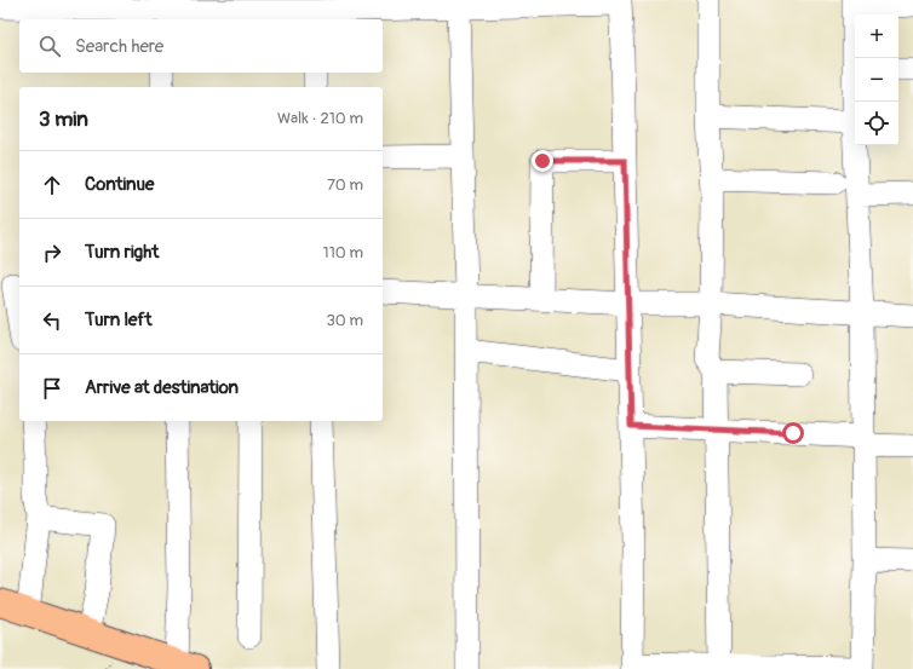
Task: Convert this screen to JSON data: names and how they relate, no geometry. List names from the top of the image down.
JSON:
{
  "page": {
    "map_buttons": ["+", "−"],
    "search": "Search here",
    "heading": ["3 min", "Walk · 210 m"],
    "list": [
      ["Continue", "70 m"],
      ["Turn right", "110 m"],
      ["Turn left", "30 m"],
      "Arrive at destination"
    ]
  }
}
